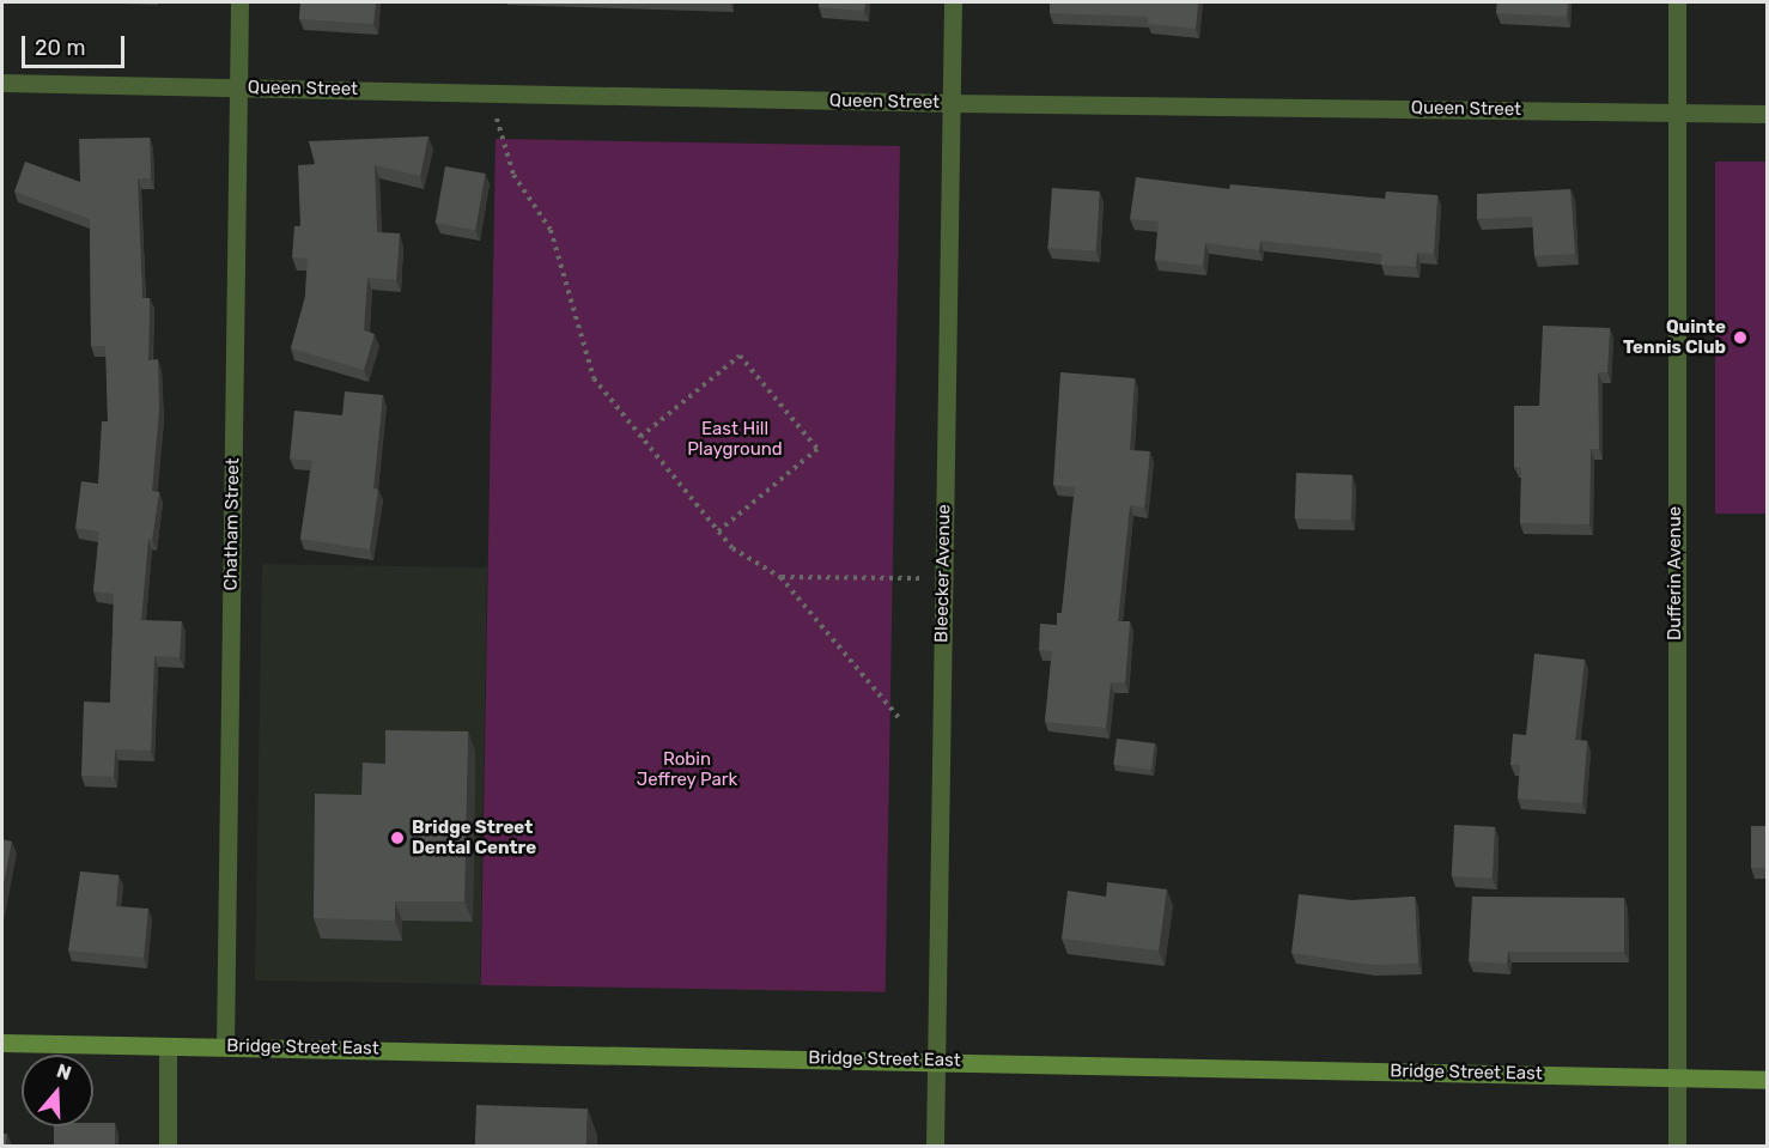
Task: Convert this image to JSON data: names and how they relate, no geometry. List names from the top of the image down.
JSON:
{
  "streets": {
    "street": [
      "Queen Street",
      "Chatham Street",
      "Bleecker Avenue",
      "Dufferin Avenue",
      "Bridge Street East"
    ]
  },
  "crossings": [
    ["Queen Street", "Chatham Street"],
    ["Queen Street", "Bleecker Avenue"],
    ["Queen Street", "Dufferin Avenue"],
    ["Chatham Street", "Bridge Street East"],
    ["Bleecker Avenue", "Bridge Street East"],
    ["Dufferin Avenue", "Bridge Street East"]
  ],
  "parks": ["East Hill Playground", "Robin Jeffrey Park"],
  "places": ["Quinte Tennis Club", "Bridge Street Dental Centre"],
  "scale_bar": "20 m",
  "north": "top"
}
